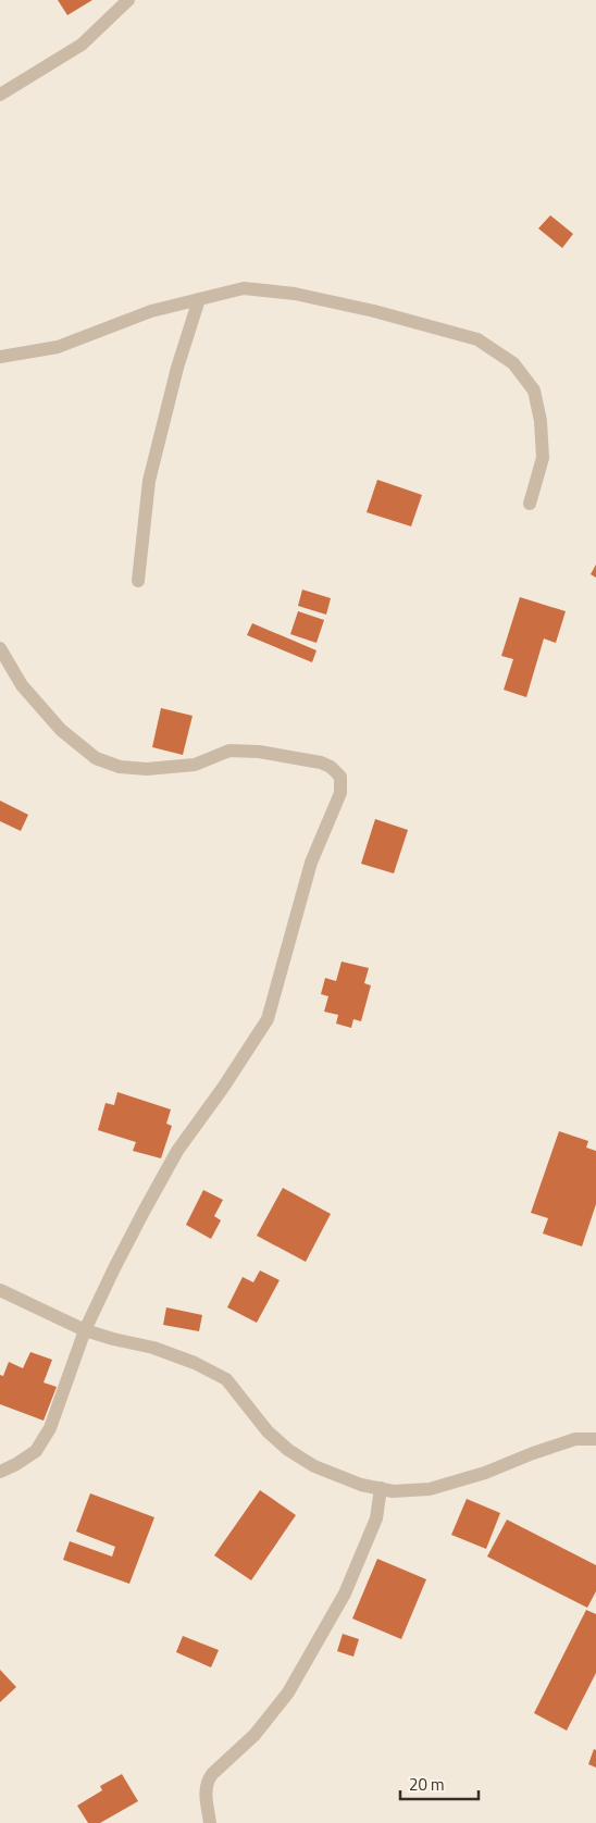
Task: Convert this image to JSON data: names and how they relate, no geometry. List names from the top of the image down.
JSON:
{
  "scale_bar": "20 m"
}
